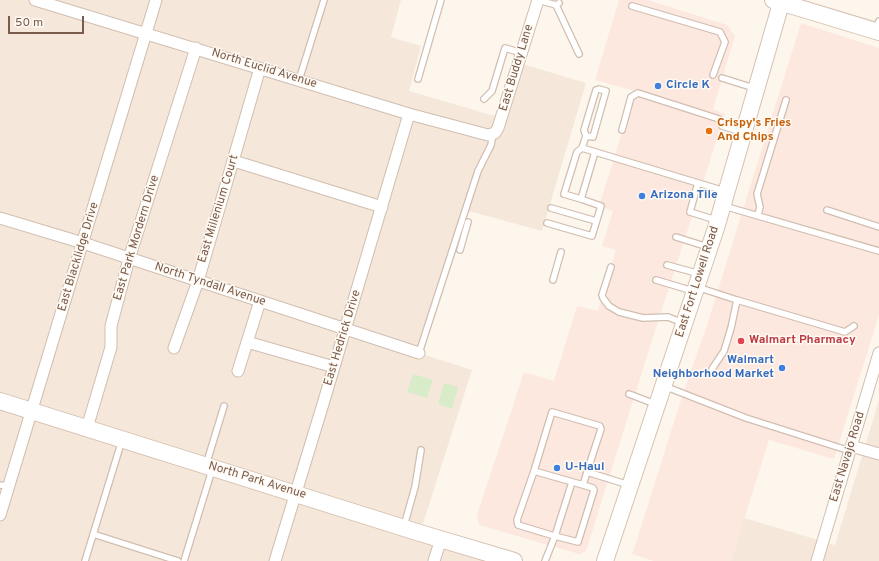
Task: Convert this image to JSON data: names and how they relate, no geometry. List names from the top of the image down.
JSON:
{
  "streets": {
    "main road": ["East Fort Lowell Road", "North Park Avenue"],
    "street": [
      "East Buddy Lane",
      "North Euclid Avenue",
      "East Millenium Court",
      "East Park Mordern Drive",
      "East Blacklidge Drive",
      "North Tyndall Avenue",
      "East Hedrick Drive",
      "East Navajo Road"
    ]
  },
  "crossings": [
    ["East Buddy Lane", "North Euclid Avenue"],
    ["North Euclid Avenue", "East Millenium Court"],
    ["North Euclid Avenue", "East Park Mordern Drive"],
    ["North Euclid Avenue", "East Blacklidge Drive"],
    ["North Euclid Avenue", "East Hedrick Drive"],
    ["East Millenium Court", "North Tyndall Avenue"],
    ["East Park Mordern Drive", "North Tyndall Avenue"],
    ["East Park Mordern Drive", "North Park Avenue"],
    ["East Blacklidge Drive", "North Tyndall Avenue"],
    ["East Blacklidge Drive", "North Park Avenue"],
    ["North Tyndall Avenue", "East Hedrick Drive"],
    ["East Hedrick Drive", "North Park Avenue"]
  ],
  "places": [
    "Circle K",
    "Crispy's Fries And Chips",
    "Arizona Tile",
    "Walmart Pharmacy",
    "Walmart Neighborhood Market",
    "U-Haul"
  ],
  "scale_bar": "50 m"
}
